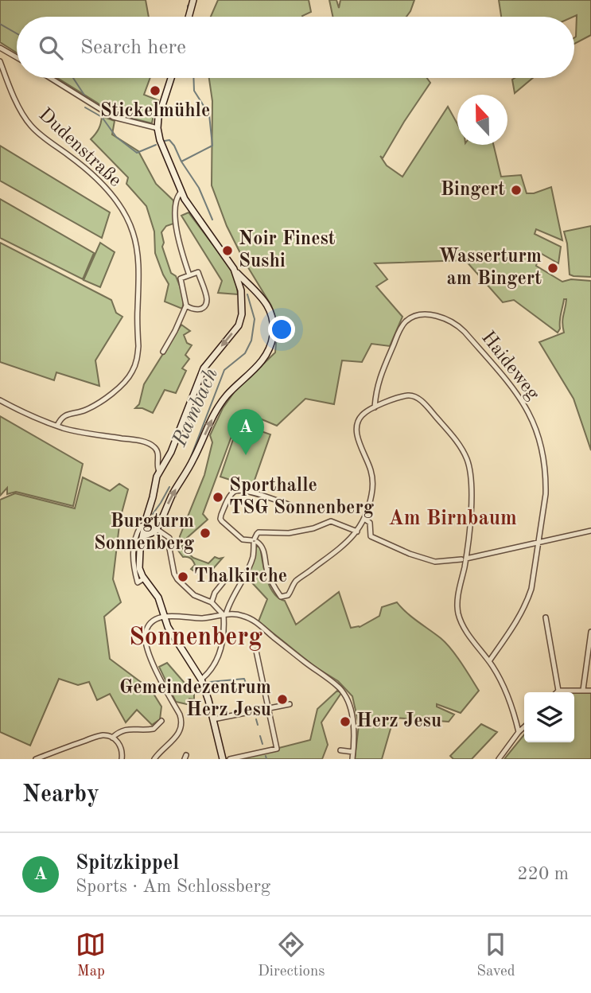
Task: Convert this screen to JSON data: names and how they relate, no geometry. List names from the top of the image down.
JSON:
{
  "streets": {
    "street": ["Dudenstraße", "Haideweg"]
  },
  "districts": ["Am Birnbaum", "Sonnenberg"],
  "water": ["Rambach"],
  "places": [
    "Stickelmühle",
    "Bingert",
    "Noir Finest Sushi",
    "Wasserturm am Bingert",
    "Sporthalle TSG Sonnenberg",
    "Burgturm Sonnenberg",
    "Thalkirche",
    "Gemeindezentrum Herz Jesu",
    "Herz Jesu"
  ],
  "north": "top",
  "page": {
    "search": "Search here",
    "pins": "A",
    "heading": "Nearby",
    "list": [
      {
        "mark": "A",
        "name": "Spitzkippel",
        "note": "Sports · Am Schlossberg",
        "value": "220 m"
      }
    ],
    "nav": ["Map", "Directions", "Saved"]
  }
}
